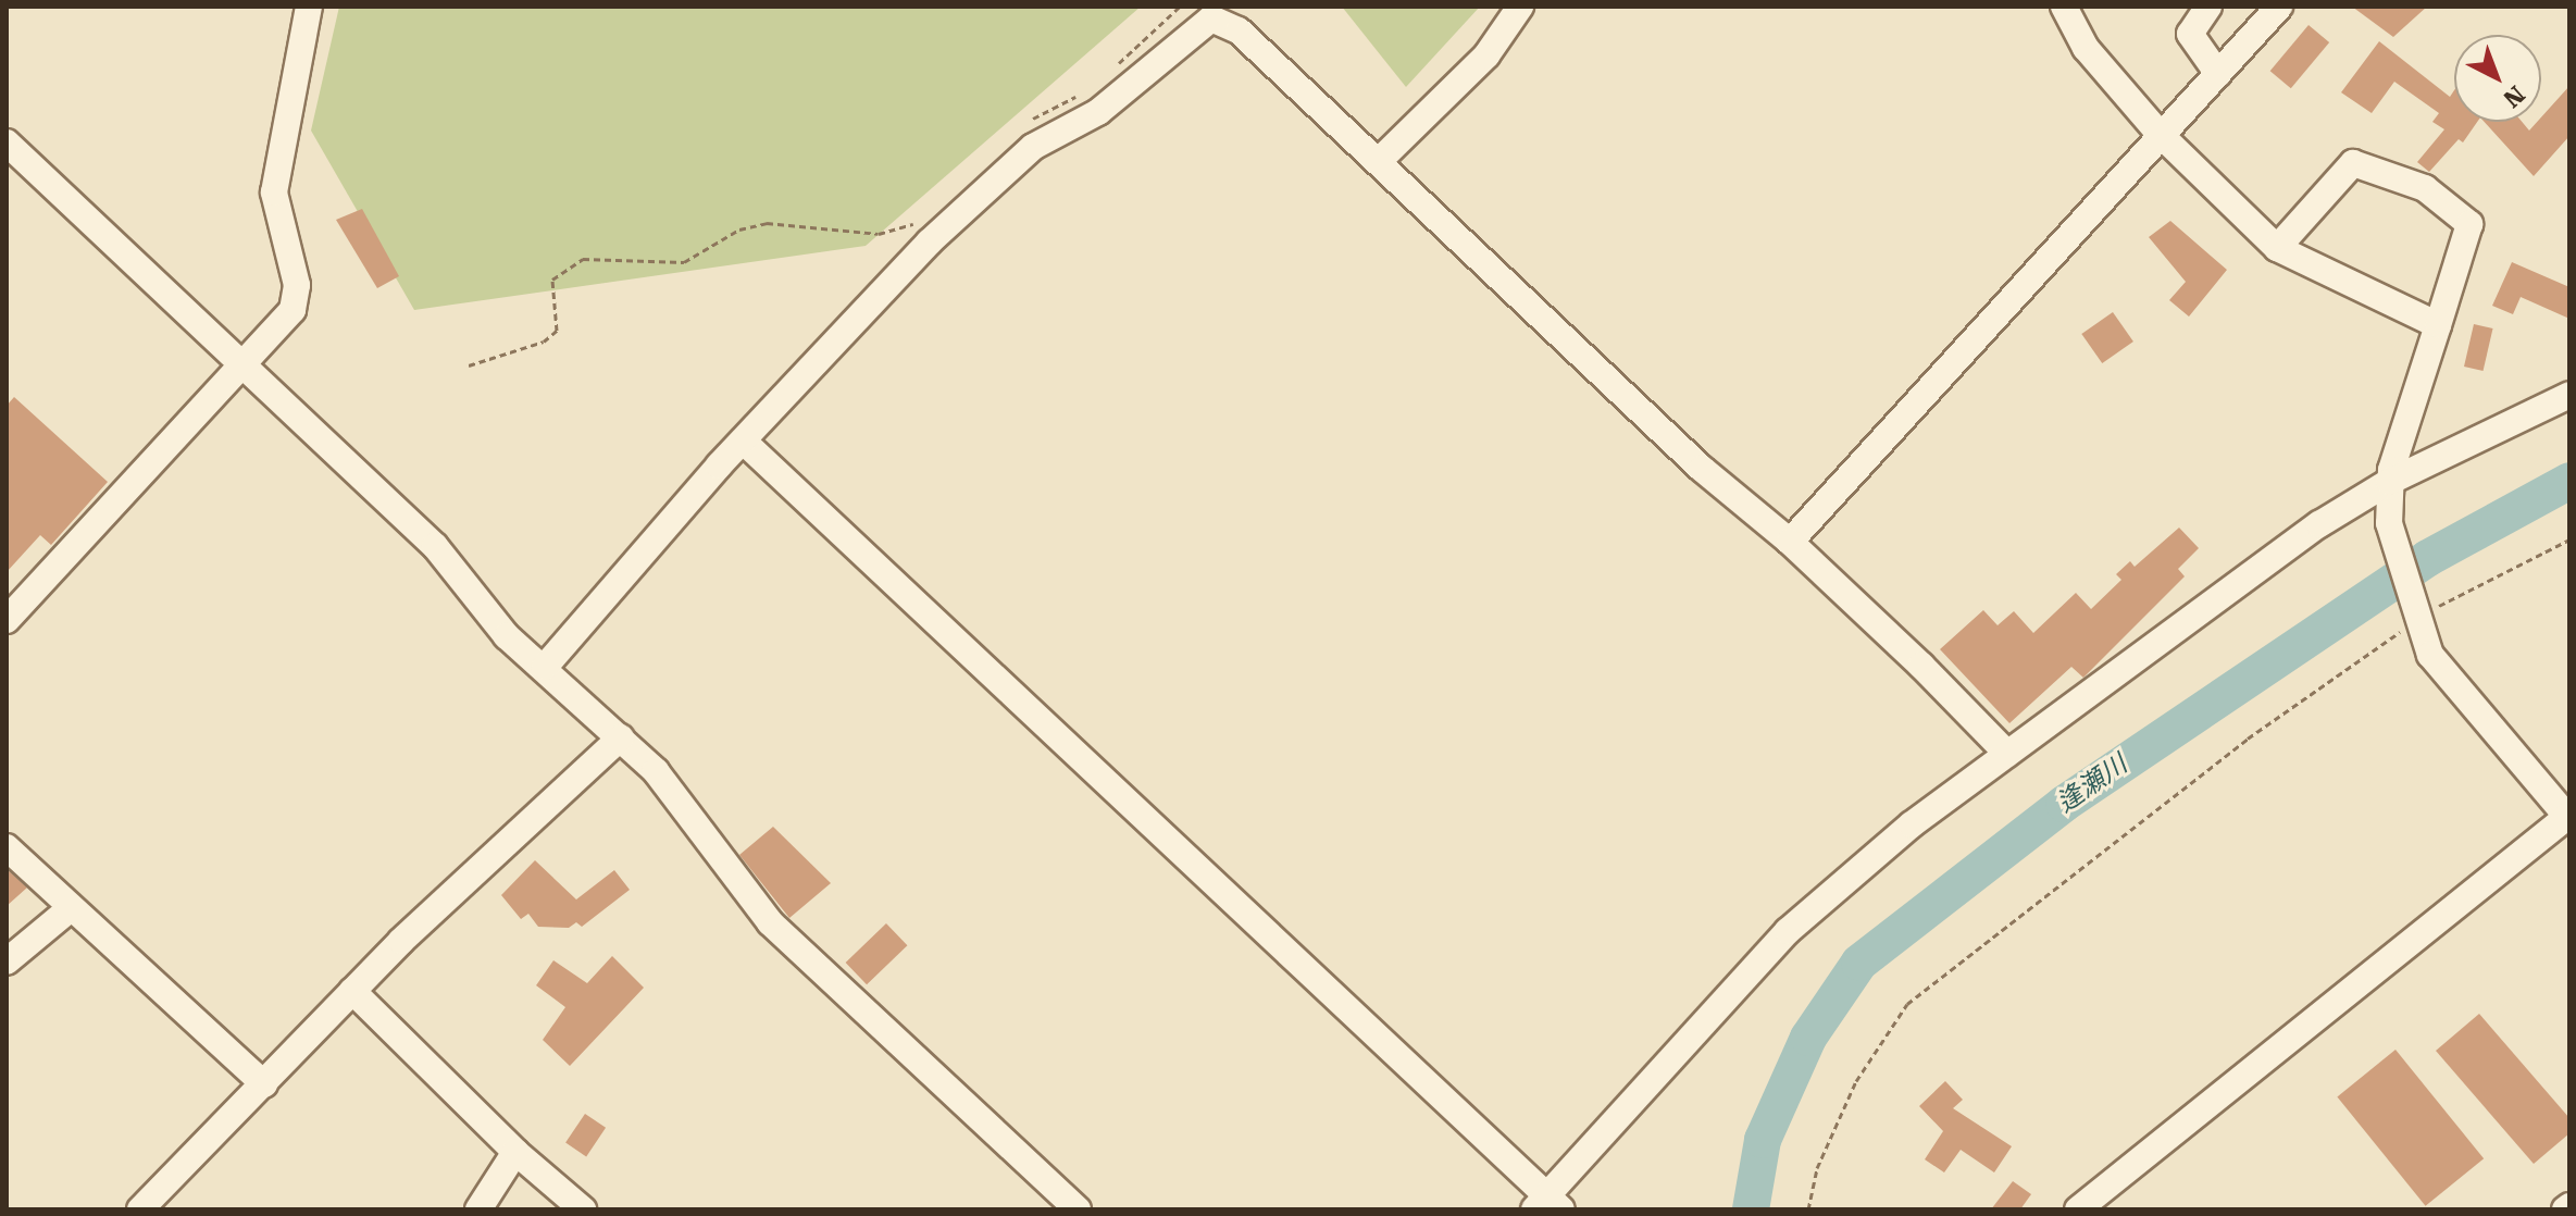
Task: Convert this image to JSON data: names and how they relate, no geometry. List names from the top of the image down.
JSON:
{
  "water": ["逢瀬川"],
  "north": "bottom right"
}
